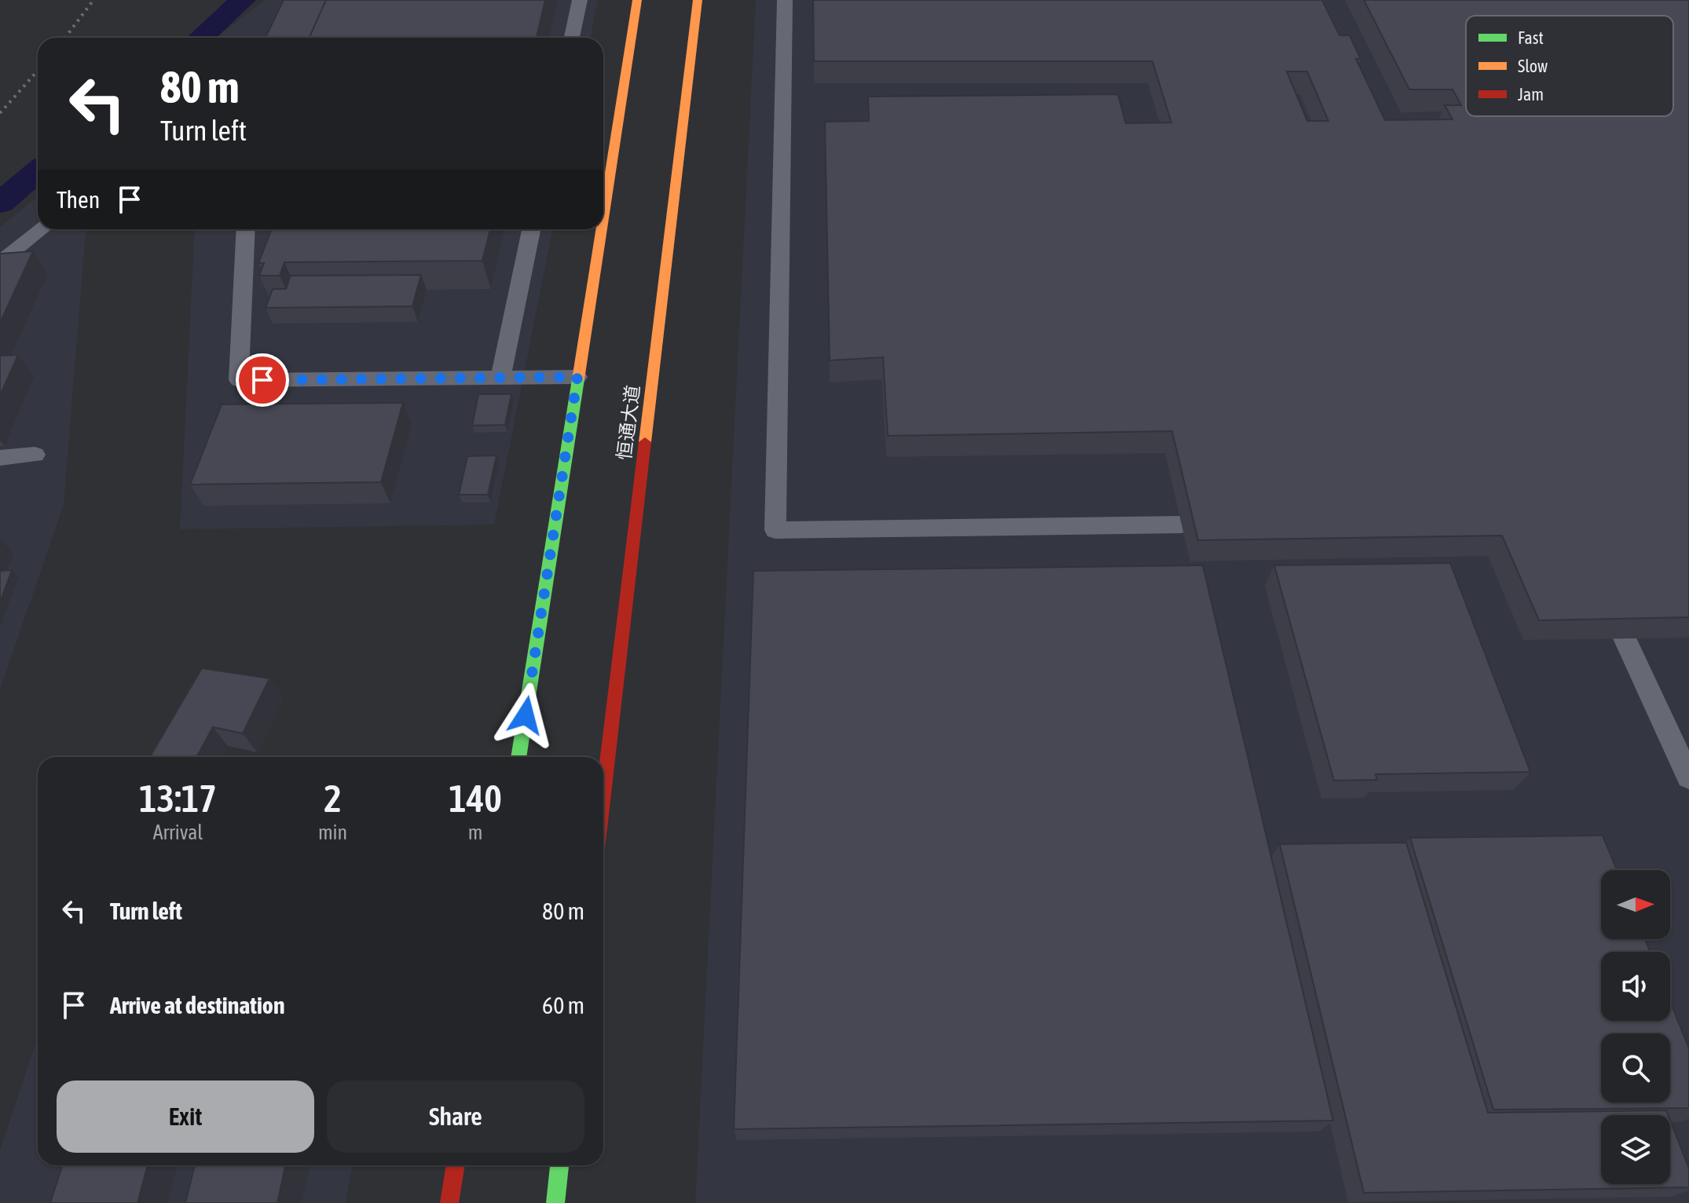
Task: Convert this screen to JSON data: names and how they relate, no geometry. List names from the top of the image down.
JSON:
{
  "streets": {
    "main road": ["恒通大道"]
  },
  "legend": ["Fast", "Slow", "Jam"],
  "north": "right",
  "page": {
    "turn": ["80 m", "Turn left"],
    "then": "Then",
    "eta": [
      "13:17",
      "Arrival",
      "2",
      "min",
      "140",
      "m"
    ],
    "list": [
      {
        "name": "Turn left",
        "value": "80 m"
      },
      {
        "name": "Arrive at destination",
        "value": "60 m"
      }
    ],
    "buttons": ["Exit", "Share"]
  }
}
